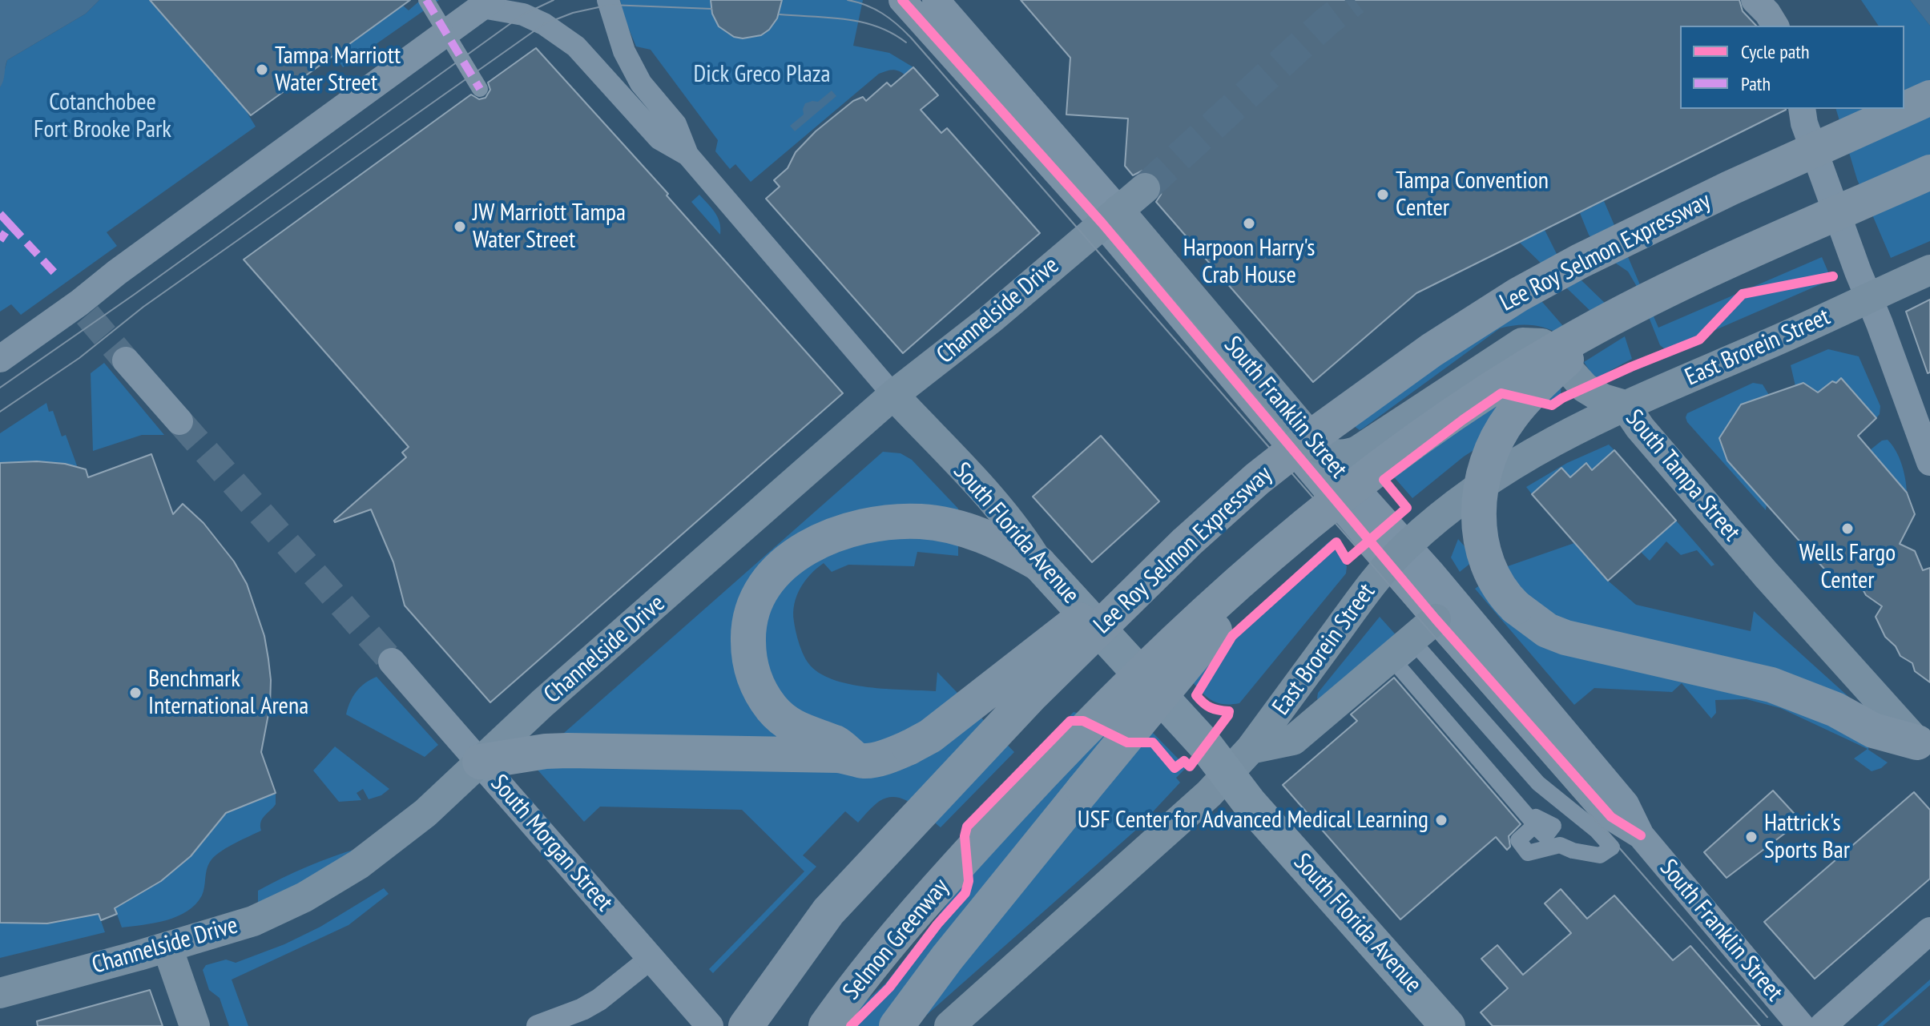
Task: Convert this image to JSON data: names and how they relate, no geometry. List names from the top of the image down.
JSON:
{
  "streets": {
    "highway": ["Lee Roy Selmon Expressway"],
    "main road": [
      "Channelside Drive",
      "East Brorein Street",
      "South Franklin Street",
      "South Tampa Street",
      "South Florida Avenue"
    ],
    "street": ["South Morgan Street"],
    "cycle path": ["Selmon Greenway"]
  },
  "crossings": [
    ["Channelside Drive", "South Franklin Street"],
    ["Channelside Drive", "South Florida Avenue"],
    ["Channelside Drive", "South Morgan Street"],
    ["East Brorein Street", "South Franklin Street"],
    ["East Brorein Street", "South Tampa Street"],
    ["East Brorein Street", "South Florida Avenue"],
    ["South Franklin Street", "South Tampa Street"]
  ],
  "parks": ["Dick Greco Plaza", "Cotanchobee Fort Brooke Park"],
  "places": [
    "Tampa Marriott Water Street",
    "Tampa Convention Center",
    "Harpoon Harry's Crab House",
    "JW Marriott Tampa Water Street",
    "Wells Fargo Center",
    "Benchmark International Arena",
    "USF Center for Advanced Medical Learning",
    "Hattrick's Sports Bar"
  ],
  "legend": ["Cycle path", "Path"]
}
